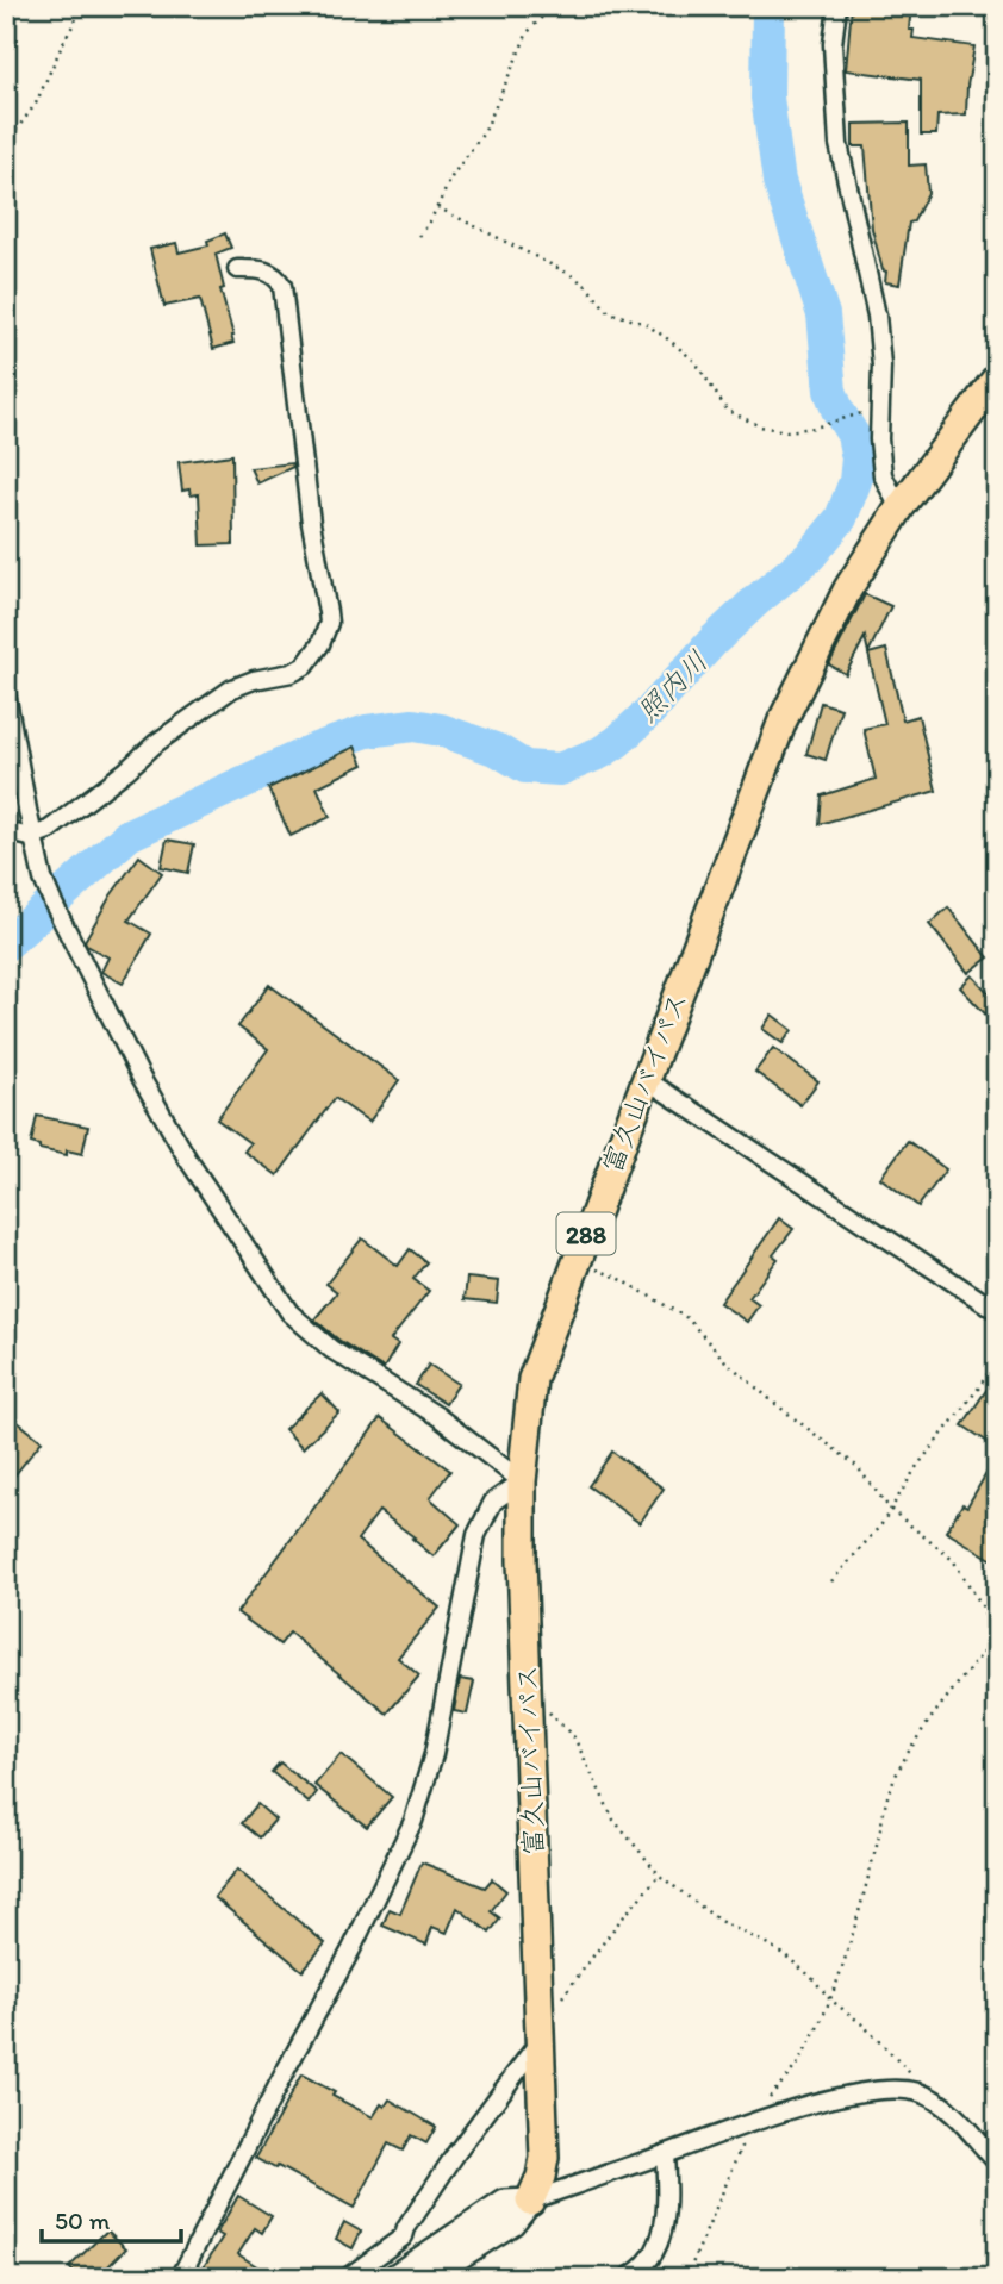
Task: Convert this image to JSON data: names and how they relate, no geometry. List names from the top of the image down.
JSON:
{
  "streets": {
    "highway": ["富久山バイパス", "288"]
  },
  "water": ["照内川"],
  "scale_bar": "50 m"
}
